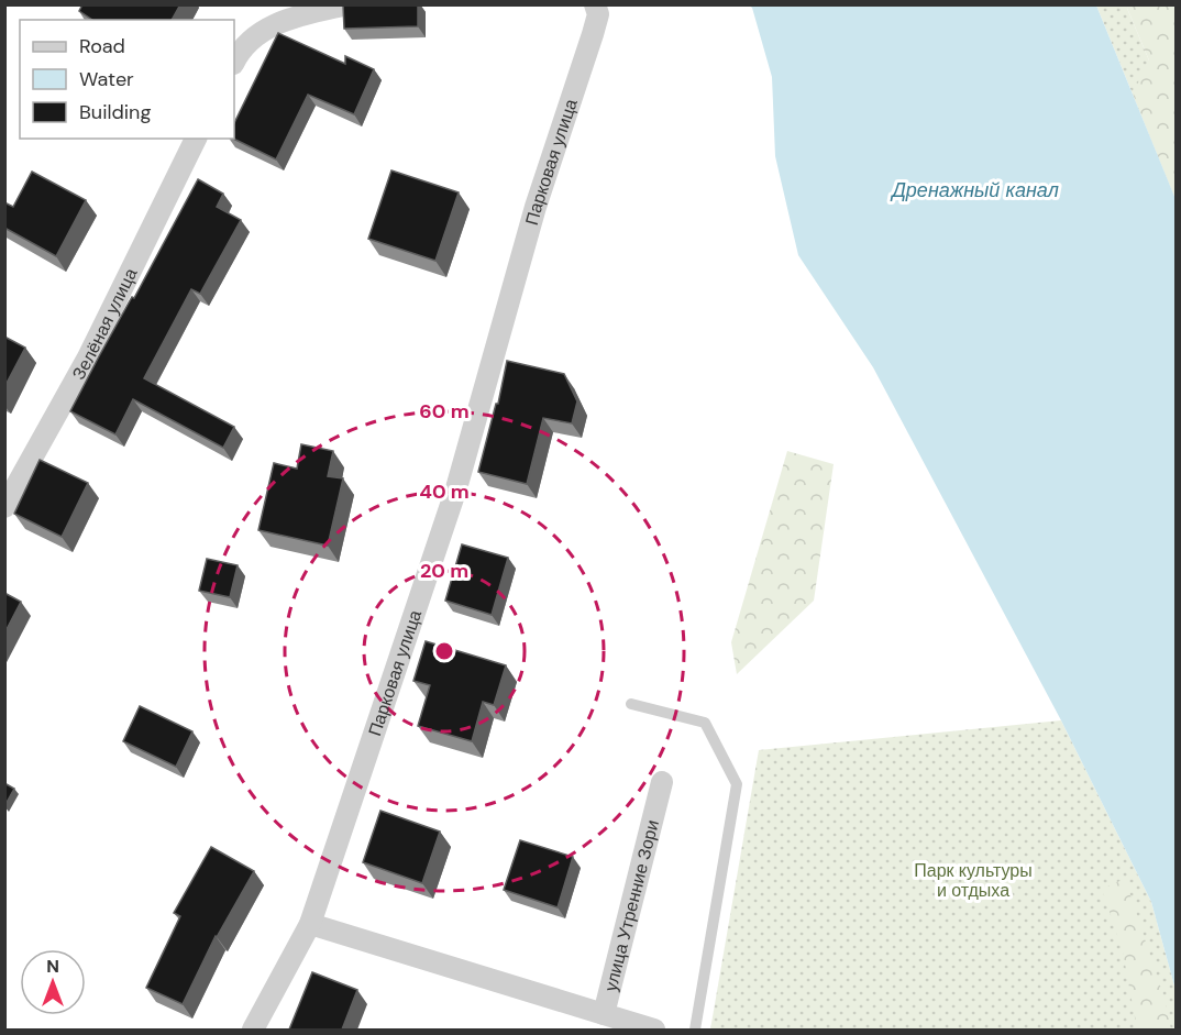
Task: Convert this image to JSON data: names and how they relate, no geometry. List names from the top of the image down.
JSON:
{
  "streets": {
    "street": ["Парковая улица", "Зелёная улица", "улица Утренние Зори"]
  },
  "water": ["Дренажный канал"],
  "parks": ["Парк культуры и отдыха"],
  "legend": ["Road", "Water", "Building"],
  "north": "top",
  "rings": ["60 m", "40 m", "20 m"]
}
